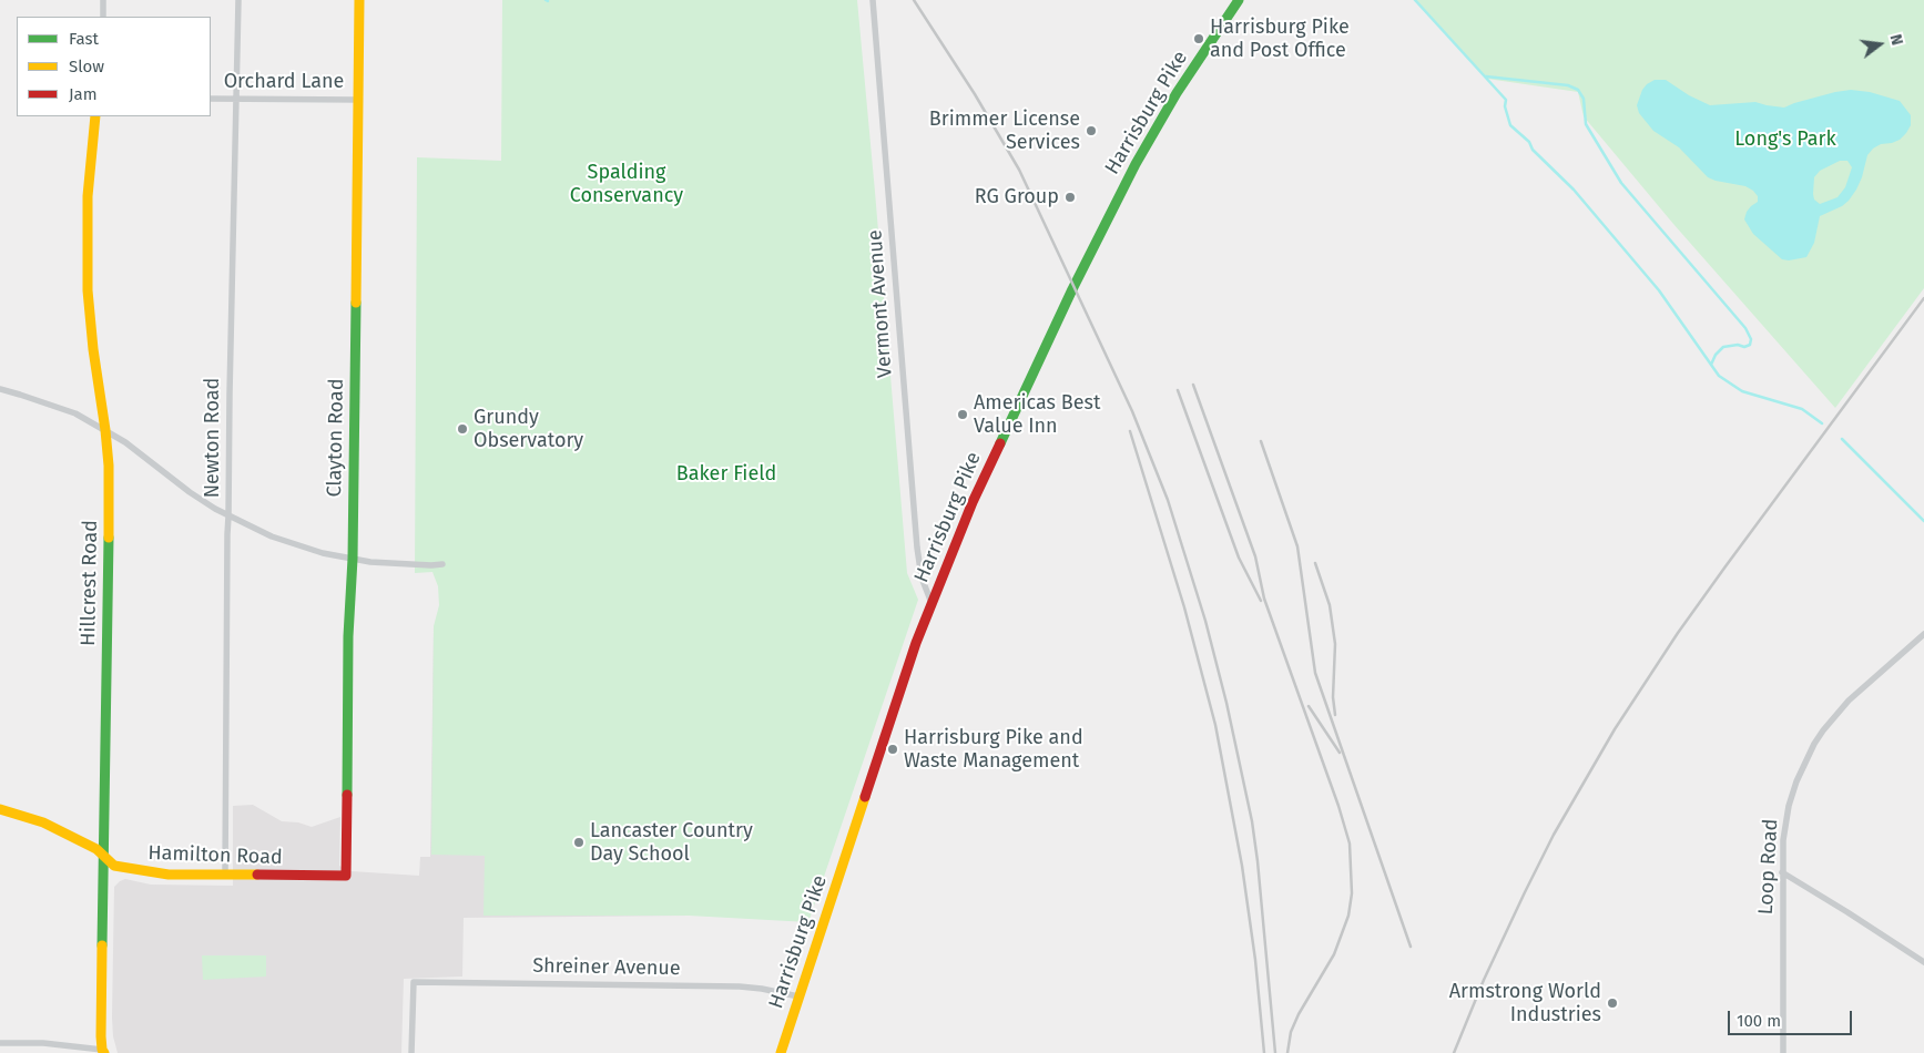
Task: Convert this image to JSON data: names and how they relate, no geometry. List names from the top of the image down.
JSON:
{
  "streets": {
    "street": [
      "Orchard Lane",
      "Harrisburg Pike",
      "Vermont Avenue",
      "Newton Road",
      "Clayton Road",
      "Hillcrest Road",
      "Hamilton Road",
      "Loop Road",
      "Shreiner Avenue"
    ]
  },
  "crossings": [
    ["Orchard Lane", "Newton Road"],
    ["Orchard Lane", "Clayton Road"],
    ["Harrisburg Pike", "Vermont Avenue"],
    ["Harrisburg Pike", "Shreiner Avenue"],
    ["Newton Road", "Hamilton Road"],
    ["Clayton Road", "Hamilton Road"],
    ["Hillcrest Road", "Hamilton Road"]
  ],
  "parks": ["Long's Park", "Spalding Conservancy", "Baker Field"],
  "places": [
    "Harrisburg Pike and Post Office",
    "Brimmer License Services",
    "RG Group",
    "Americas Best Value Inn",
    "Grundy Observatory",
    "Harrisburg Pike and Waste Management",
    "Lancaster Country Day School",
    "Armstrong World Industries"
  ],
  "legend": ["Fast", "Slow", "Jam"],
  "scale_bar": "100 m",
  "north": "right"
}
